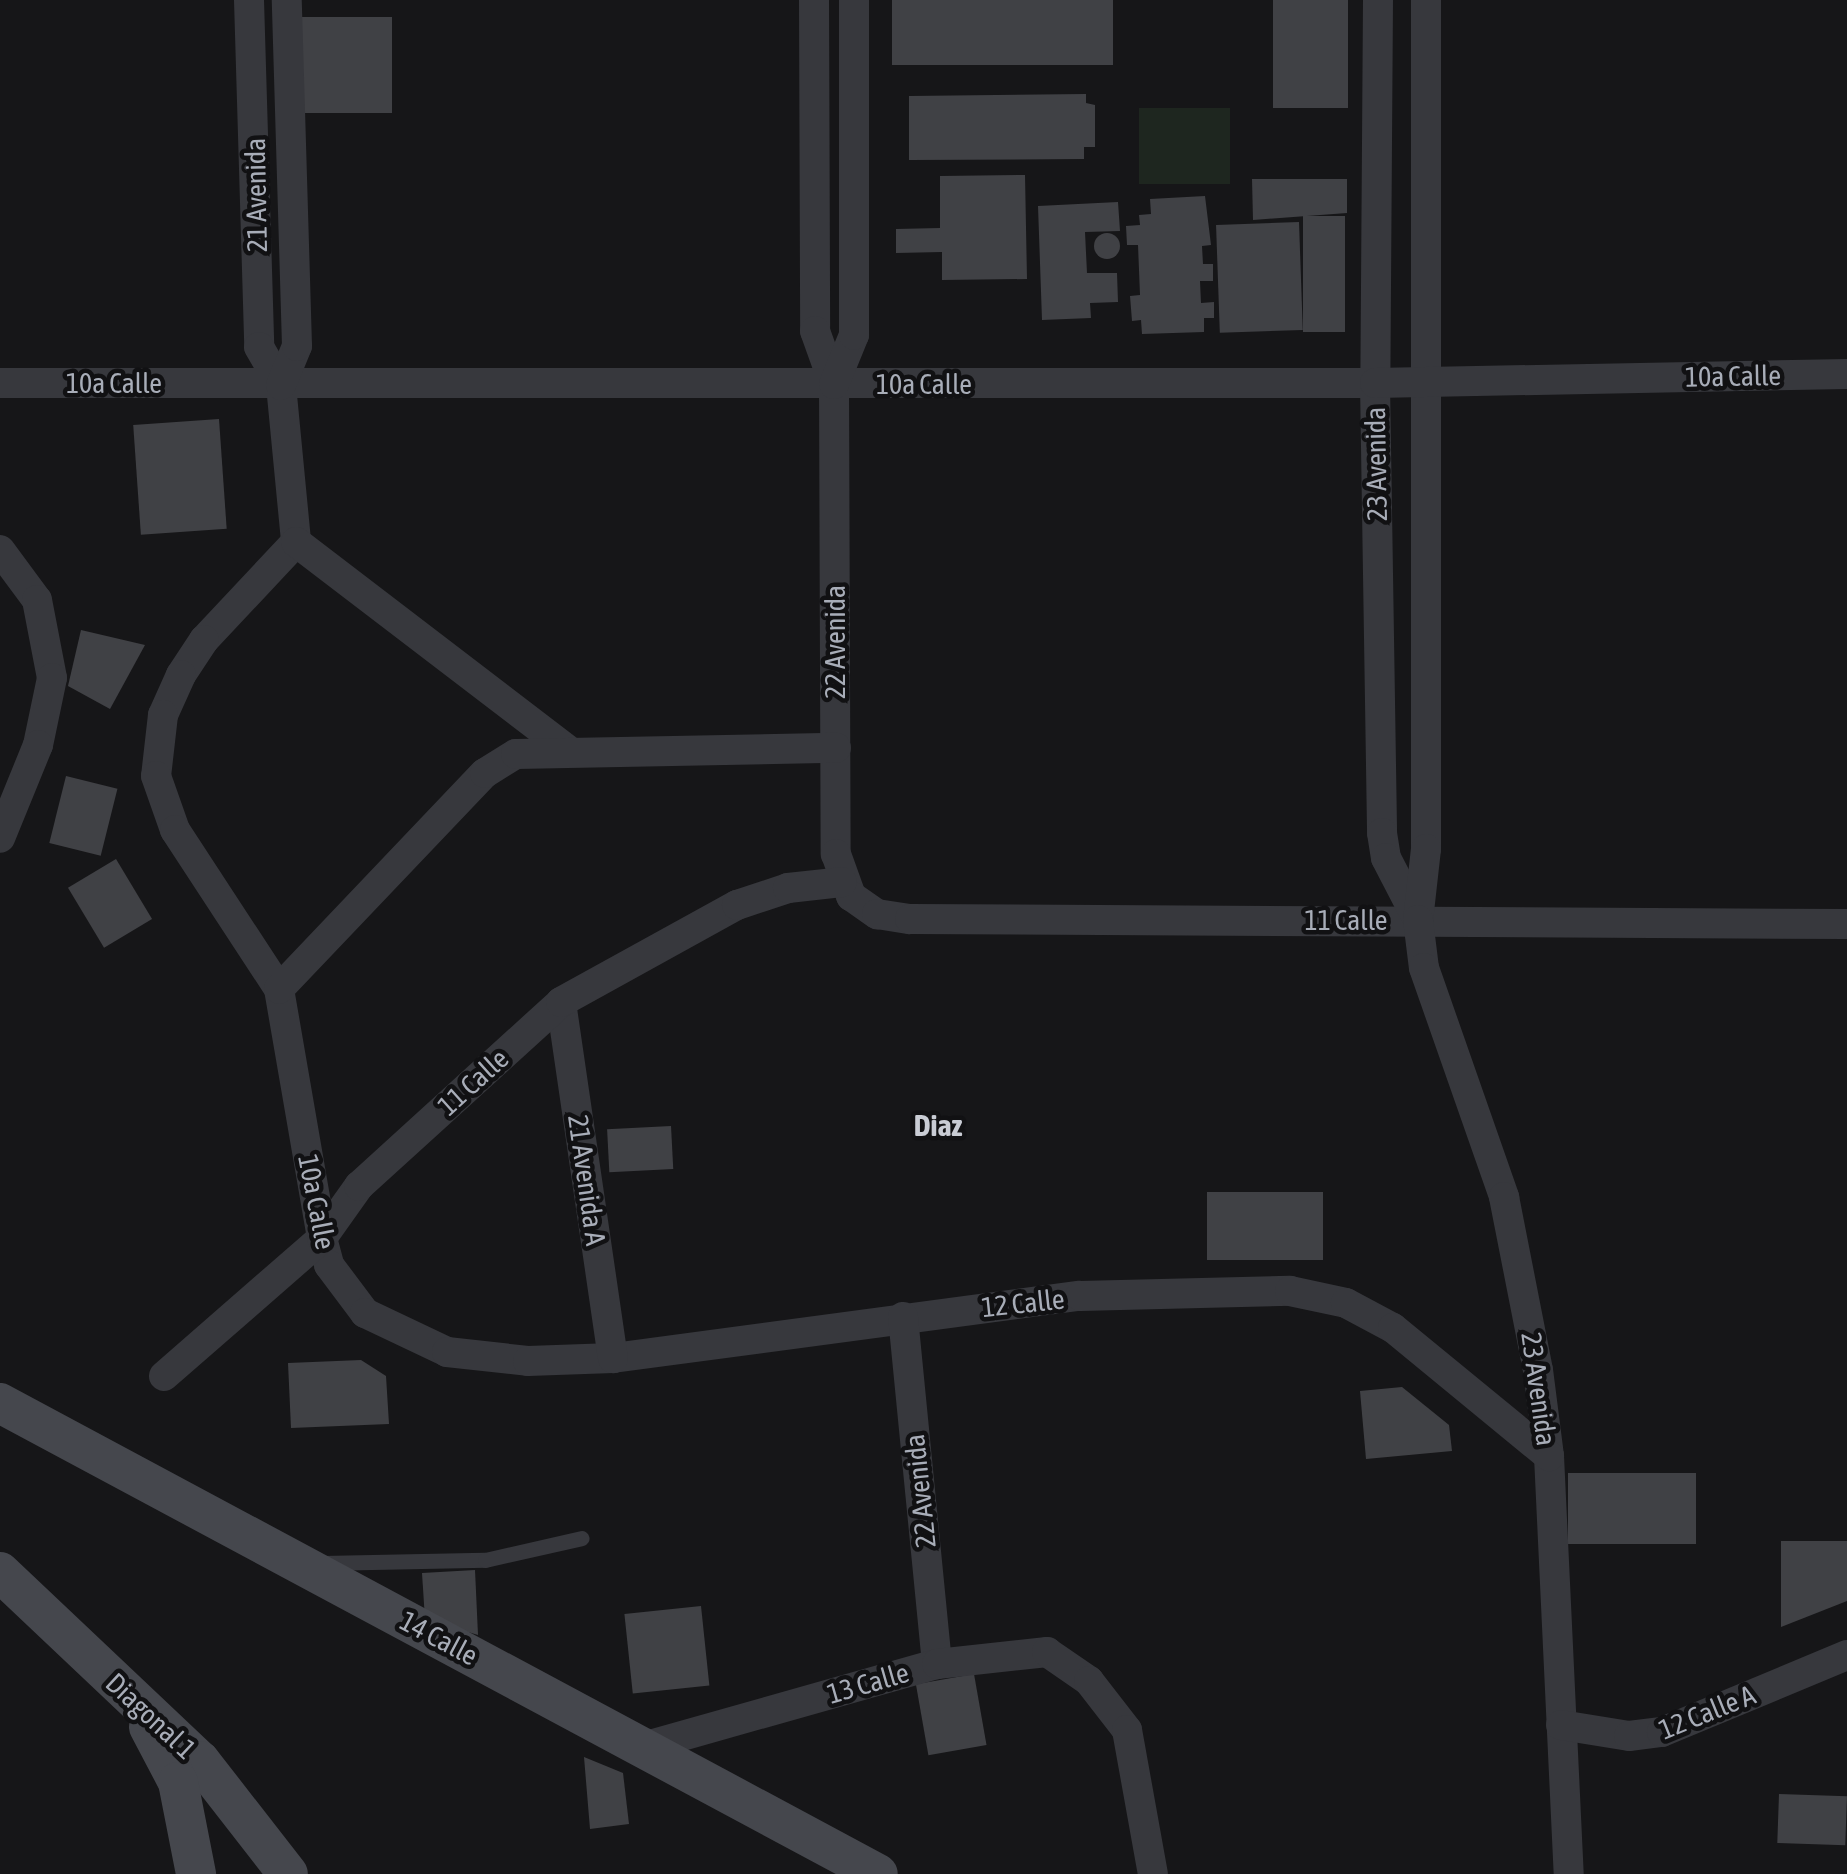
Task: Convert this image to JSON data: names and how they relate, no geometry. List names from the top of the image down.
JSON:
{
  "streets": {
    "street": [
      "21 Avenida",
      "10a Calle",
      "23 Avenida",
      "22 Avenida",
      "11 Calle",
      "21 Avenida A",
      "12 Calle",
      "14 Calle",
      "13 Calle",
      "12 Calle A",
      "Diagonal 1"
    ]
  },
  "crossings": [
    ["21 Avenida", "10a Calle"],
    ["10a Calle", "23 Avenida"],
    ["10a Calle", "22 Avenida"],
    ["10a Calle", "11 Calle"],
    ["10a Calle", "12 Calle"],
    ["23 Avenida", "11 Calle"],
    ["23 Avenida", "12 Calle"],
    ["23 Avenida", "12 Calle A"],
    ["22 Avenida", "11 Calle"],
    ["22 Avenida", "12 Calle"],
    ["22 Avenida", "13 Calle"],
    ["11 Calle", "21 Avenida A"],
    ["21 Avenida A", "12 Calle"],
    ["14 Calle", "13 Calle"]
  ],
  "districts": ["Diaz"]
}
